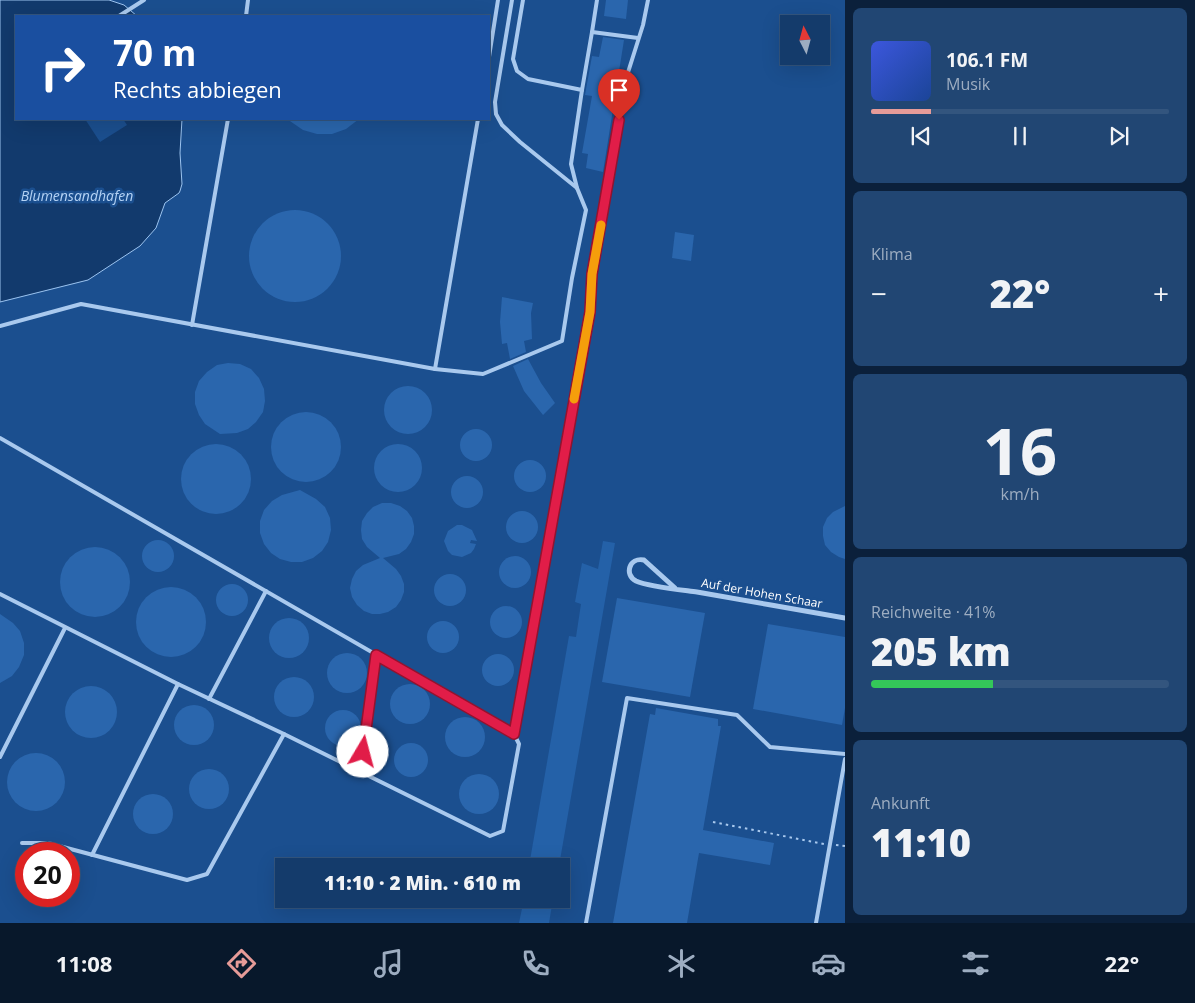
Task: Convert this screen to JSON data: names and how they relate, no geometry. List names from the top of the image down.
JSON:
{
  "streets": {
    "street": ["Auf der Hohen Schaar"]
  },
  "water": ["Blumensandhafen"],
  "north": "top",
  "page": {
    "turn": ["70 m", "Rechts abbiegen"],
    "song": ["106.1 FM", "Musik"],
    "tile": [
      "Klima",
      ["16", "km/h"],
      ["Reichweite · 41%", "205 km"],
      ["Ankunft", "11:10"]
    ],
    "heat": ["−", "22°", "+"],
    "limit": "20",
    "trip": "11:10 · 2 Min. · 610 m",
    "tabs": ["11:08", "22°"]
  }
}
